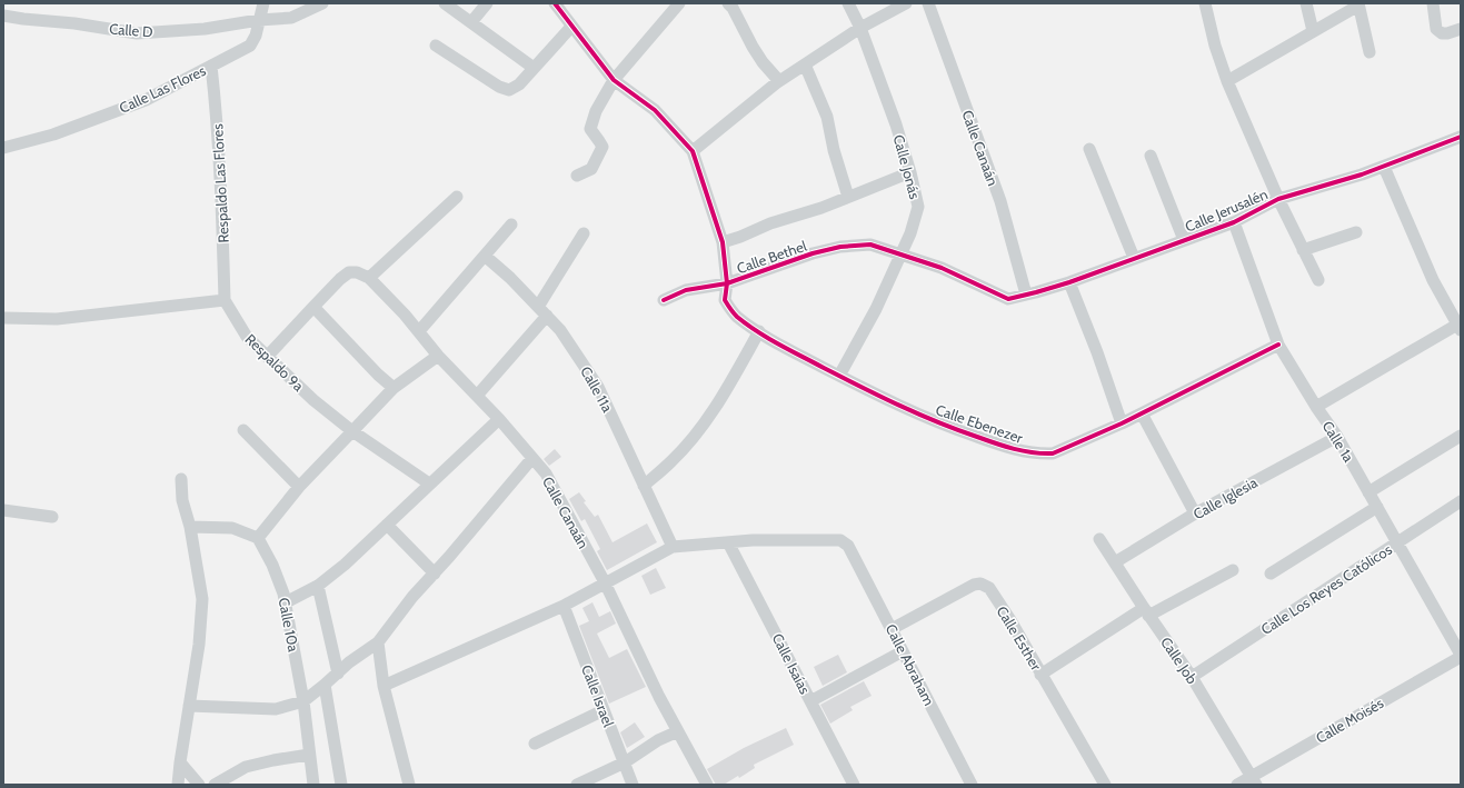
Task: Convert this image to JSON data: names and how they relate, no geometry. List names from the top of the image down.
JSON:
{
  "streets": {
    "street": [
      "Calle D",
      "Calle Las Flores",
      "Calle Canaán",
      "Calle Jonás",
      "Respaldo Las Flores",
      "Calle Jerusalén",
      "Calle Bethel",
      "Respaldo 9a",
      "Calle 11a",
      "Calle Ebenezer",
      "Calle 1a",
      "Calle Iglesia",
      "Calle Los Reyes Católicos",
      "Calle 10a",
      "Calle Esther",
      "Calle Job",
      "Calle Isaías",
      "Calle Abraham",
      "Calle Israel",
      "Calle Moisés"
    ]
  },
  "crossings": [
    ["Calle D", "Calle Las Flores"],
    ["Calle Las Flores", "Respaldo Las Flores"],
    ["Calle Canaán", "Calle Jerusalén"],
    ["Calle Canaán", "Calle Bethel"],
    ["Calle Jonás", "Calle Bethel"],
    ["Calle Jonás", "Calle Ebenezer"],
    ["Respaldo Las Flores", "Respaldo 9a"],
    ["Calle Jerusalén", "Calle Bethel"],
    ["Calle Jerusalén", "Calle 1a"],
    ["Calle Bethel", "Calle Ebenezer"],
    ["Calle Ebenezer", "Calle 1a"],
    ["Calle 1a", "Calle Iglesia"],
    ["Calle 1a", "Calle Los Reyes Católicos"],
    ["Calle 1a", "Calle Moisés"],
    ["Calle Iglesia", "Calle Job"],
    ["Calle Los Reyes Católicos", "Calle Job"],
    ["Calle Esther", "Calle Abraham"],
    ["Calle Job", "Calle Moisés"],
    ["Calle Isaías", "Calle Abraham"]
  ]
}
